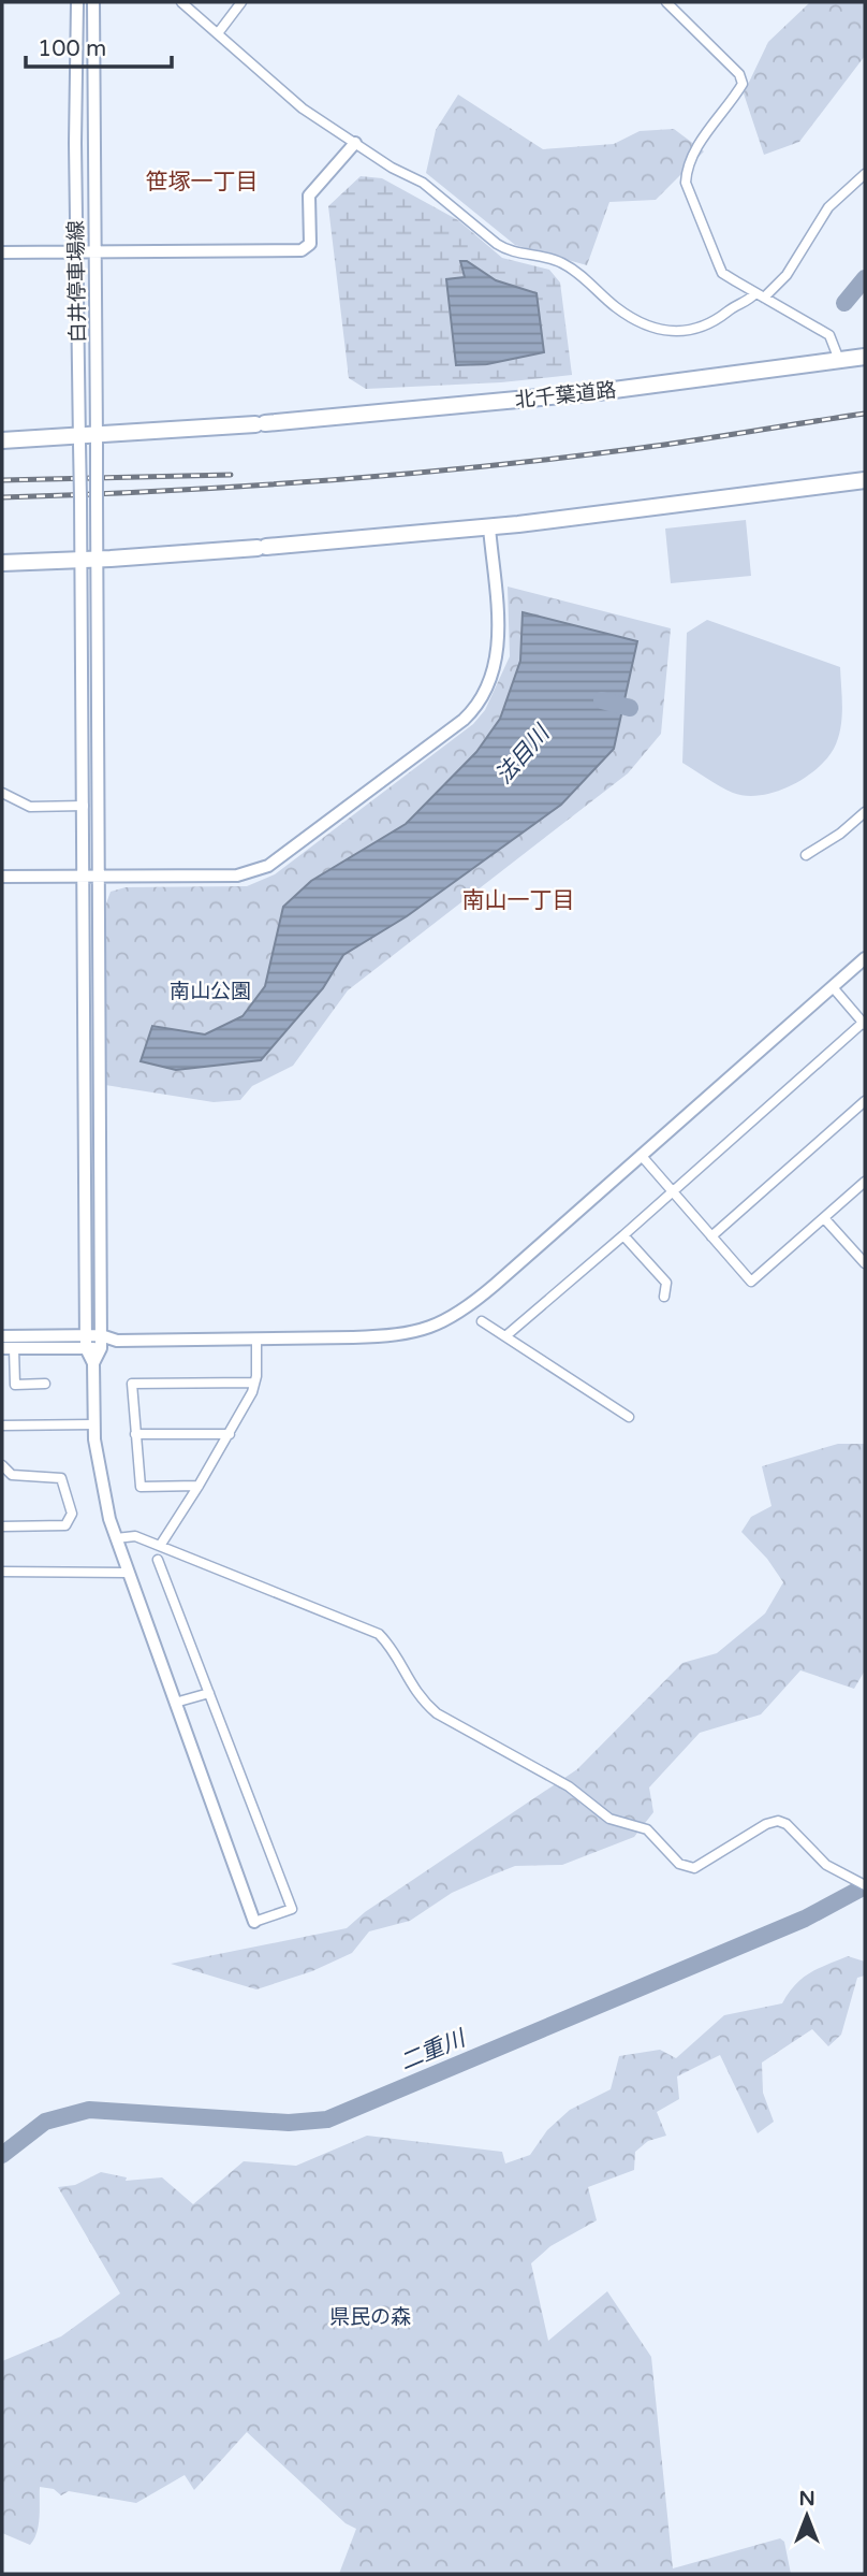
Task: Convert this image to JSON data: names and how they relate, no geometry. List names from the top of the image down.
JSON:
{
  "streets": {
    "highway": ["北千葉道路"],
    "street": ["白井停車場線"]
  },
  "crossings": [
    ["白井停車場線", "北千葉道路"]
  ],
  "districts": ["笹塚一丁目", "南山一丁目"],
  "water": ["法目川", "二重川"],
  "parks": ["南山公園", "県民の森"],
  "scale_bar": "100 m",
  "north": "top"
}
